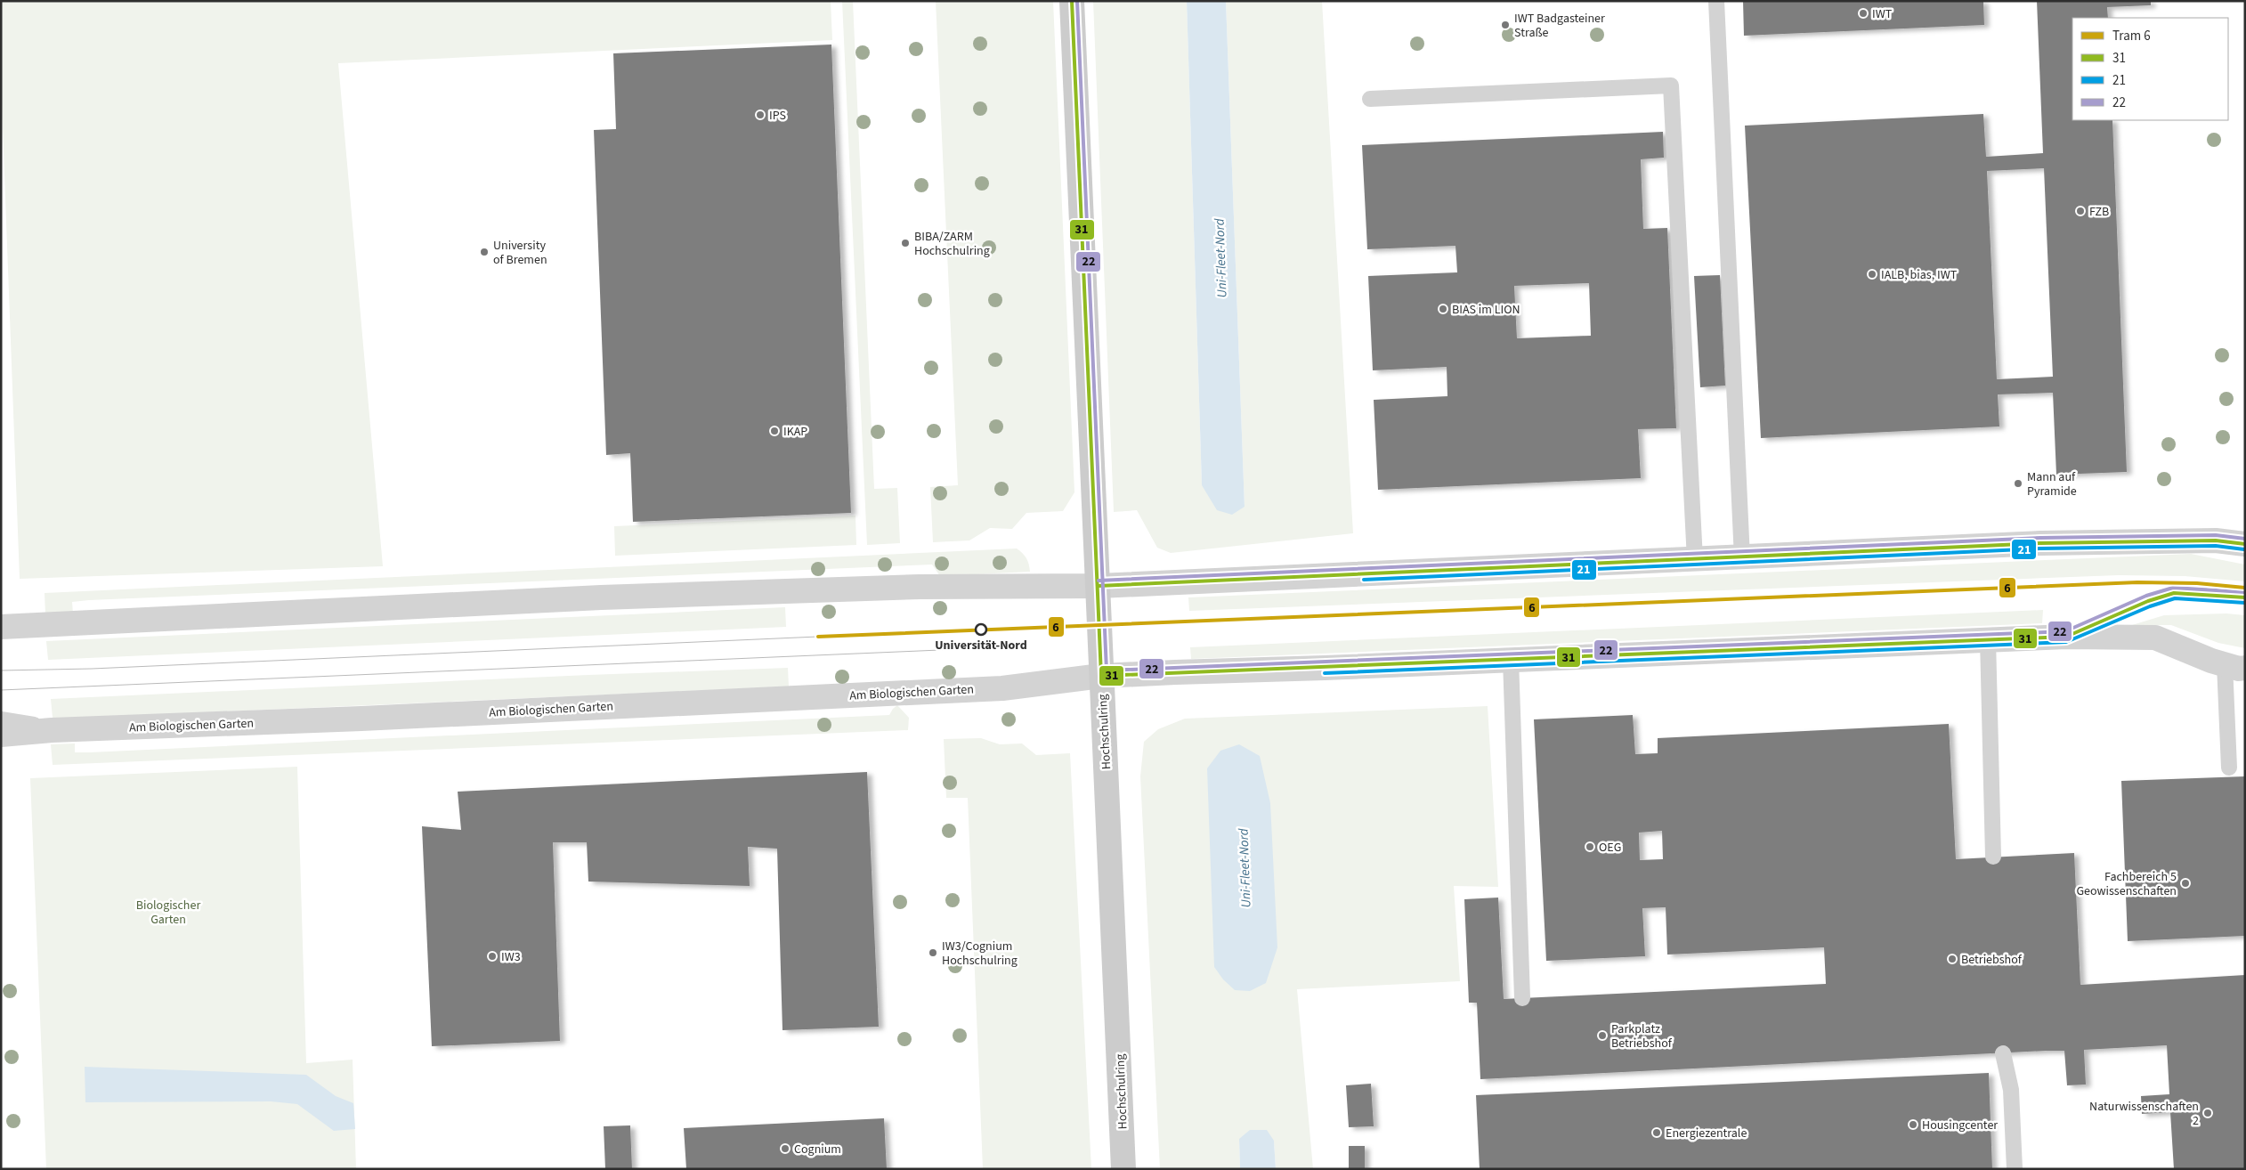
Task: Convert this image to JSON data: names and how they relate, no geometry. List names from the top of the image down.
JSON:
{
  "streets": {
    "street": ["Am Biologischen Garten", "Hochschulring"]
  },
  "crossings": [
    ["Am Biologischen Garten", "Hochschulring"]
  ],
  "water": ["Uni-Fleet-Nord"],
  "parks": ["Biologischer Garten"],
  "places": [
    "IWT",
    "IWT Badgasteiner Straße",
    "IPS",
    "FZB",
    "BIBA/ZARM Hochschulring",
    "University of Bremen",
    "IALB, bias, IWT",
    "BIAS im LION",
    "IKAP",
    "Mann auf Pyramide",
    "Universität-Nord",
    "OEG",
    "Fachbereich 5 Geowissenschaften",
    "IW3/Cognium Hochschulring",
    "IW3",
    "Betriebshof",
    "Parkplatz Betriebshof",
    "Naturwissenschaften 2",
    "Housingcenter",
    "Energiezentrale",
    "Cognium"
  ],
  "lines": [
    "transit line 31",
    "transit line 22",
    "transit line 21",
    "tram line 6"
  ],
  "legend": [
    "Tram 6",
    "31",
    "21",
    "22"
  ]
}
